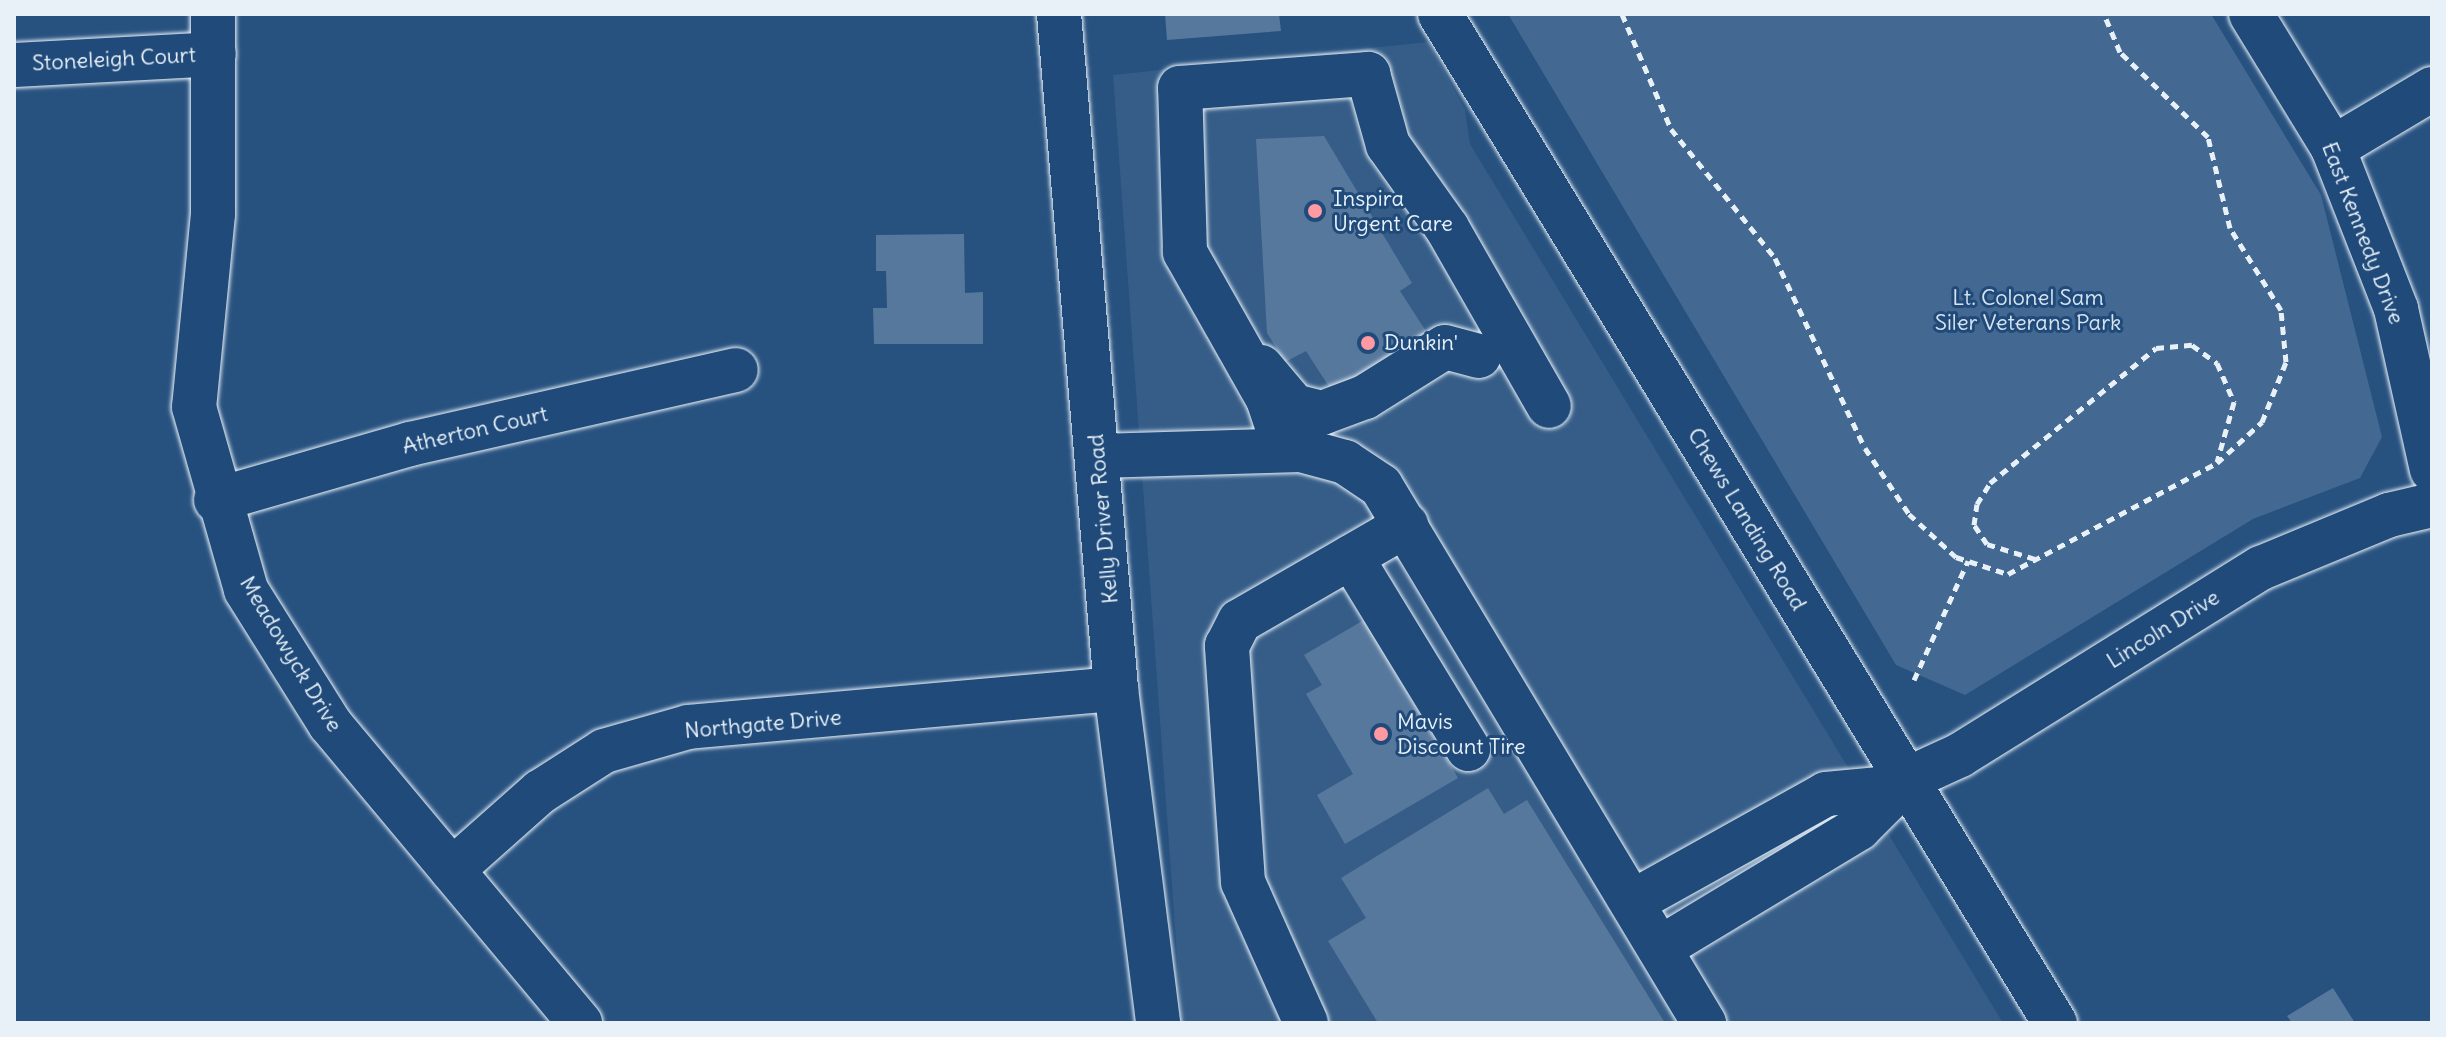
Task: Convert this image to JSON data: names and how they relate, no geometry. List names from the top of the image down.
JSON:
{
  "streets": {
    "street": [
      "Stoneleigh Court",
      "East Kennedy Drive",
      "Atherton Court",
      "Kelly Driver Road",
      "Chews Landing Road",
      "Lincoln Drive",
      "Meadowyck Drive",
      "Northgate Drive"
    ]
  },
  "crossings": [
    ["Stoneleigh Court", "Meadowyck Drive"],
    ["Atherton Court", "Meadowyck Drive"],
    ["Kelly Driver Road", "Northgate Drive"],
    ["Chews Landing Road", "Lincoln Drive"],
    ["Meadowyck Drive", "Northgate Drive"]
  ],
  "parks": ["Lt. Colonel Sam Siler Veterans Park"],
  "places": ["Inspira Urgent Care", "Dunkin'", "Mavis Discount Tire"]
}
